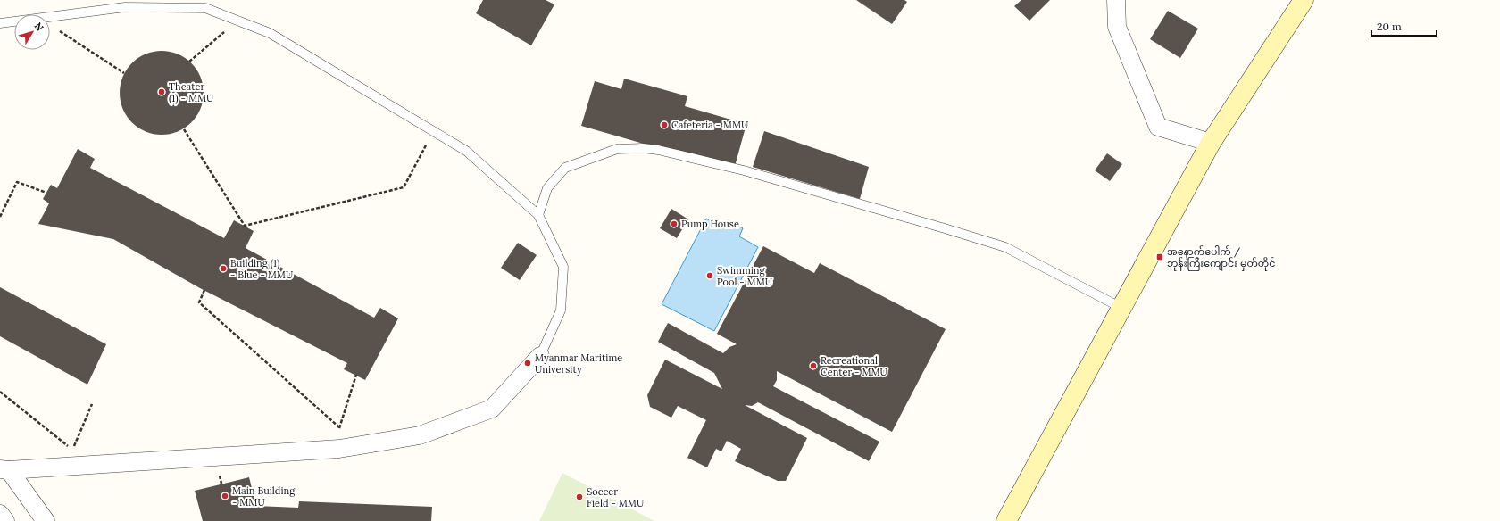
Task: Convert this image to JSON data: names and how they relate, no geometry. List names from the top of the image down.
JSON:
{
  "places": {
    "other": [
      "Theater (1) - MMU",
      "Cafeteria - MMU",
      "Pump House",
      "Building (1) - Blue - MMU",
      "Swimming Pool - MMU",
      "Myanmar Maritime University",
      "Recreational Center - MMU",
      "Main Building - MMU",
      "Soccer Field - MMU"
    ],
    "transit": ["အနောက်ပေါက် / ဘုန်းကြီးကျောင်း မှတ်တိုင်"]
  },
  "scale_bar": "20 m",
  "north": "top right"
}
